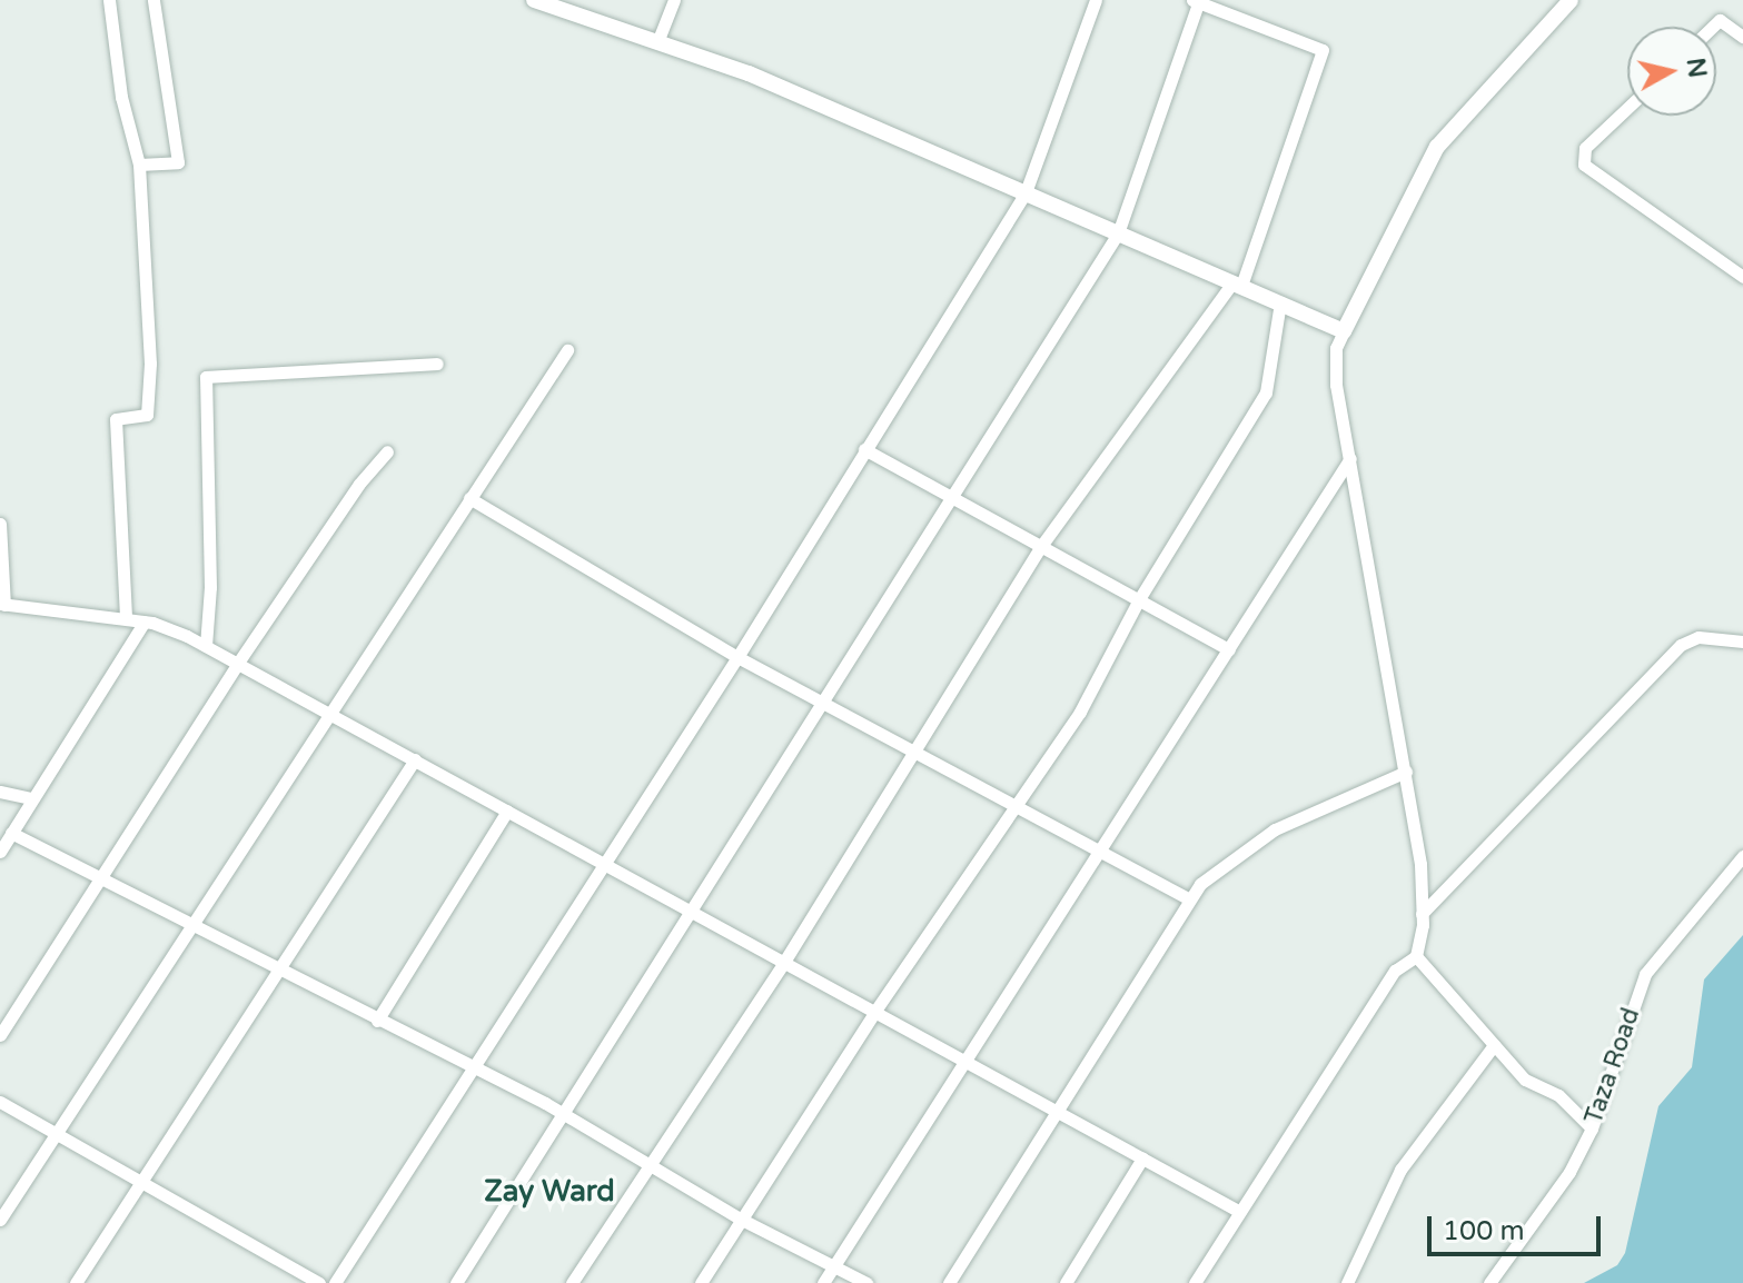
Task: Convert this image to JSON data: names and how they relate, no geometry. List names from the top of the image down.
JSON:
{
  "streets": {
    "street": ["Taza Road"]
  },
  "districts": ["Zay Ward"],
  "scale_bar": "100 m",
  "north": "right"
}
